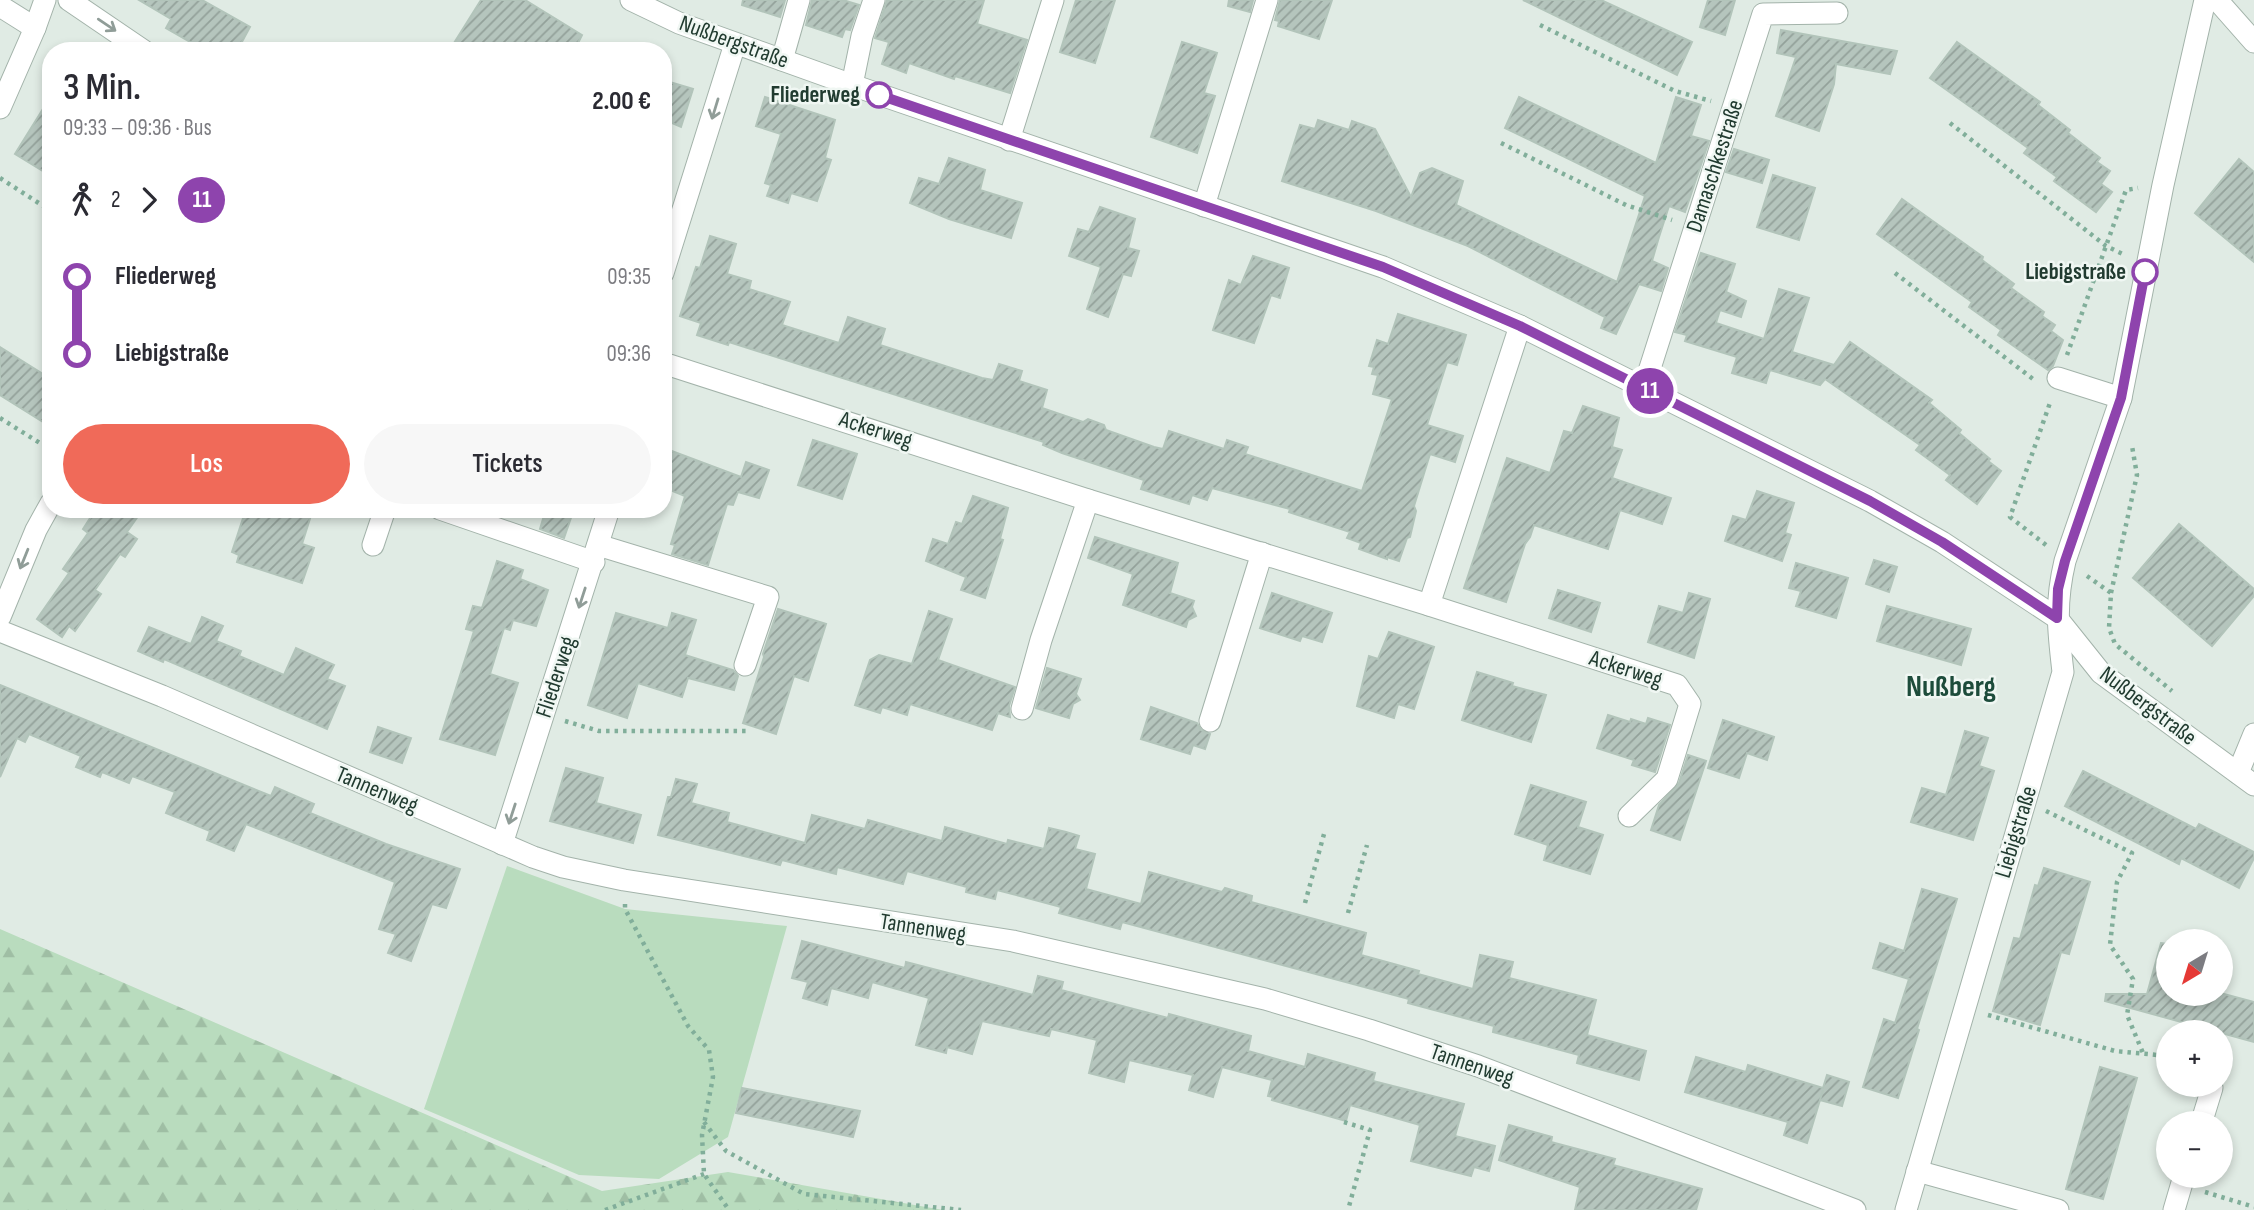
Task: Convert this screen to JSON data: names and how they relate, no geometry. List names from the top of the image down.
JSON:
{
  "streets": {
    "street": [
      "Nußbergstraße",
      "Damaschkestraße",
      "Ackerweg",
      "Fliederweg",
      "Tannenweg",
      "Liebigstraße"
    ]
  },
  "crossings": [
    ["Nußbergstraße", "Damaschkestraße"],
    ["Nußbergstraße", "Liebigstraße"],
    ["Fliederweg", "Tannenweg"]
  ],
  "one_way": ["Fliederweg"],
  "districts": ["Nußberg"],
  "places": ["Fliederweg", "Liebigstraße"],
  "lines": ["bus line 11"],
  "north": "bottom left",
  "page": {
    "on_map": "11",
    "heading": ["3 Min.", "09:33 – 09:36 · Bus", "2.00 €"],
    "legs": ["2", "11"],
    "list": [
      {
        "name": "Fliederweg",
        "value": "09:35"
      },
      {
        "name": "Liebigstraße",
        "value": "09:36"
      }
    ],
    "buttons": ["Los", "Tickets"],
    "map_buttons": ["+", "−"]
  }
}
